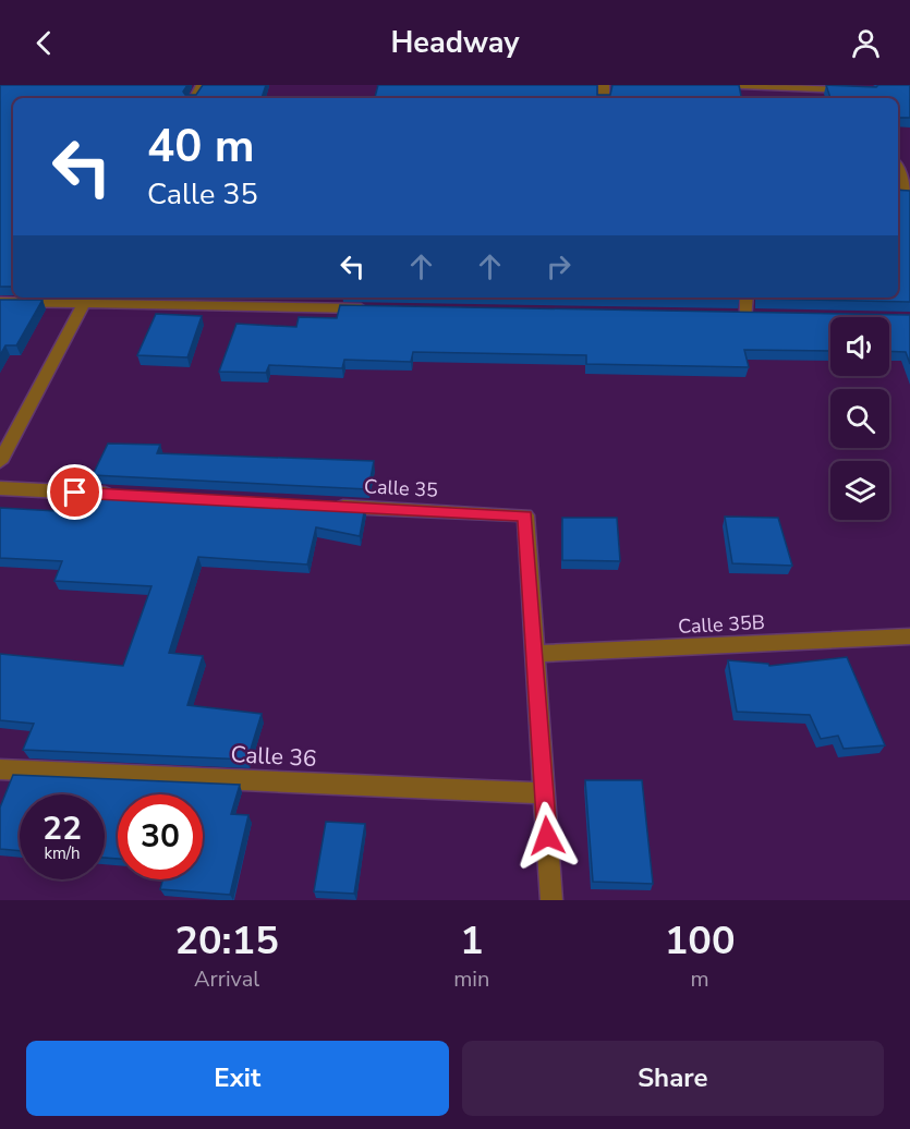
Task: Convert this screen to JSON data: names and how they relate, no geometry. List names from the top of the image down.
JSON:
{
  "streets": {
    "street": ["Calle 35", "Calle 35B", "Calle 36"]
  },
  "crossings": [
    ["Calle 35", "Calle 35B"]
  ],
  "page": {
    "header": "Headway",
    "turn": ["40 m", "Calle 35"],
    "speed": "22 km/h",
    "limit": "30",
    "eta": [
      "20:15",
      "Arrival",
      "1",
      "min",
      "100",
      "m"
    ],
    "buttons": ["Exit", "Share"]
  }
}
